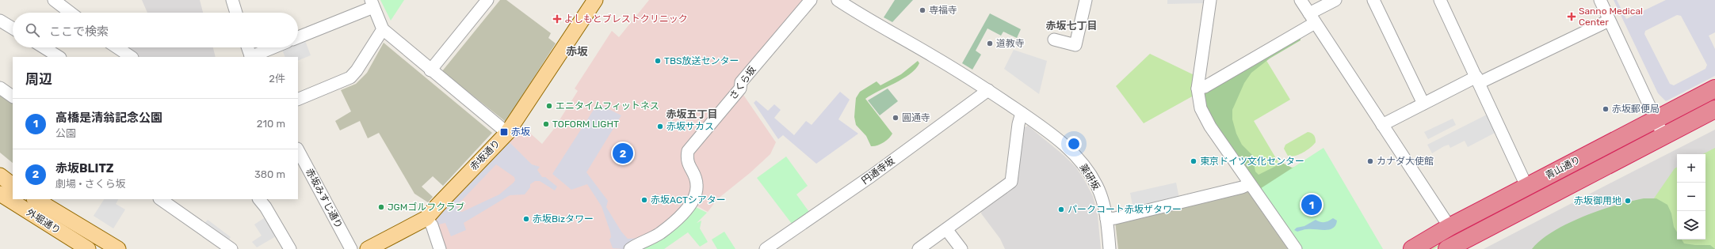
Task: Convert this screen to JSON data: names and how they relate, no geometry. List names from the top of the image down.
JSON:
{
  "streets": {
    "highway": ["青山通り"],
    "main road": ["赤坂通り", "外堀通り"],
    "street": [
      "さくら坂",
      "円通寺坂",
      "薬研坂",
      "赤坂みすじ通り"
    ]
  },
  "crossings": [
    ["円通寺坂", "薬研坂"]
  ],
  "districts": ["赤坂七丁目", "赤坂", "赤坂五丁目"],
  "places": {
    "other": [
      "専福寺",
      "道教寺",
      "TBS放送センター",
      "エニタイムフィットネス",
      "赤坂郵便局",
      "圓通寺",
      "TOFORM LIGHT",
      "赤坂サカス",
      "東京ドイツ文化センター",
      "カナダ大使館",
      "赤坂ACTシアター",
      "赤坂御用地",
      "JGMゴルフクラブ",
      "パークコート赤坂ザタワー",
      "赤坂Bizタワー"
    ],
    "health": ["Sanno Medical Center", "よしもとブレストクリニック"],
    "transit": ["赤坂"]
  },
  "page": {
    "search": "ここで検索",
    "heading": ["周辺", "2件"],
    "list": [
      {
        "mark": "1",
        "name": "高橋是清翁記念公園",
        "note": "公園",
        "value": "210 m"
      },
      {
        "mark": "2",
        "name": "赤坂BLITZ",
        "note": "劇場 · さくら坂",
        "value": "380 m"
      }
    ],
    "pins": ["2", "1"],
    "map_buttons": ["+", "−"]
  }
}
